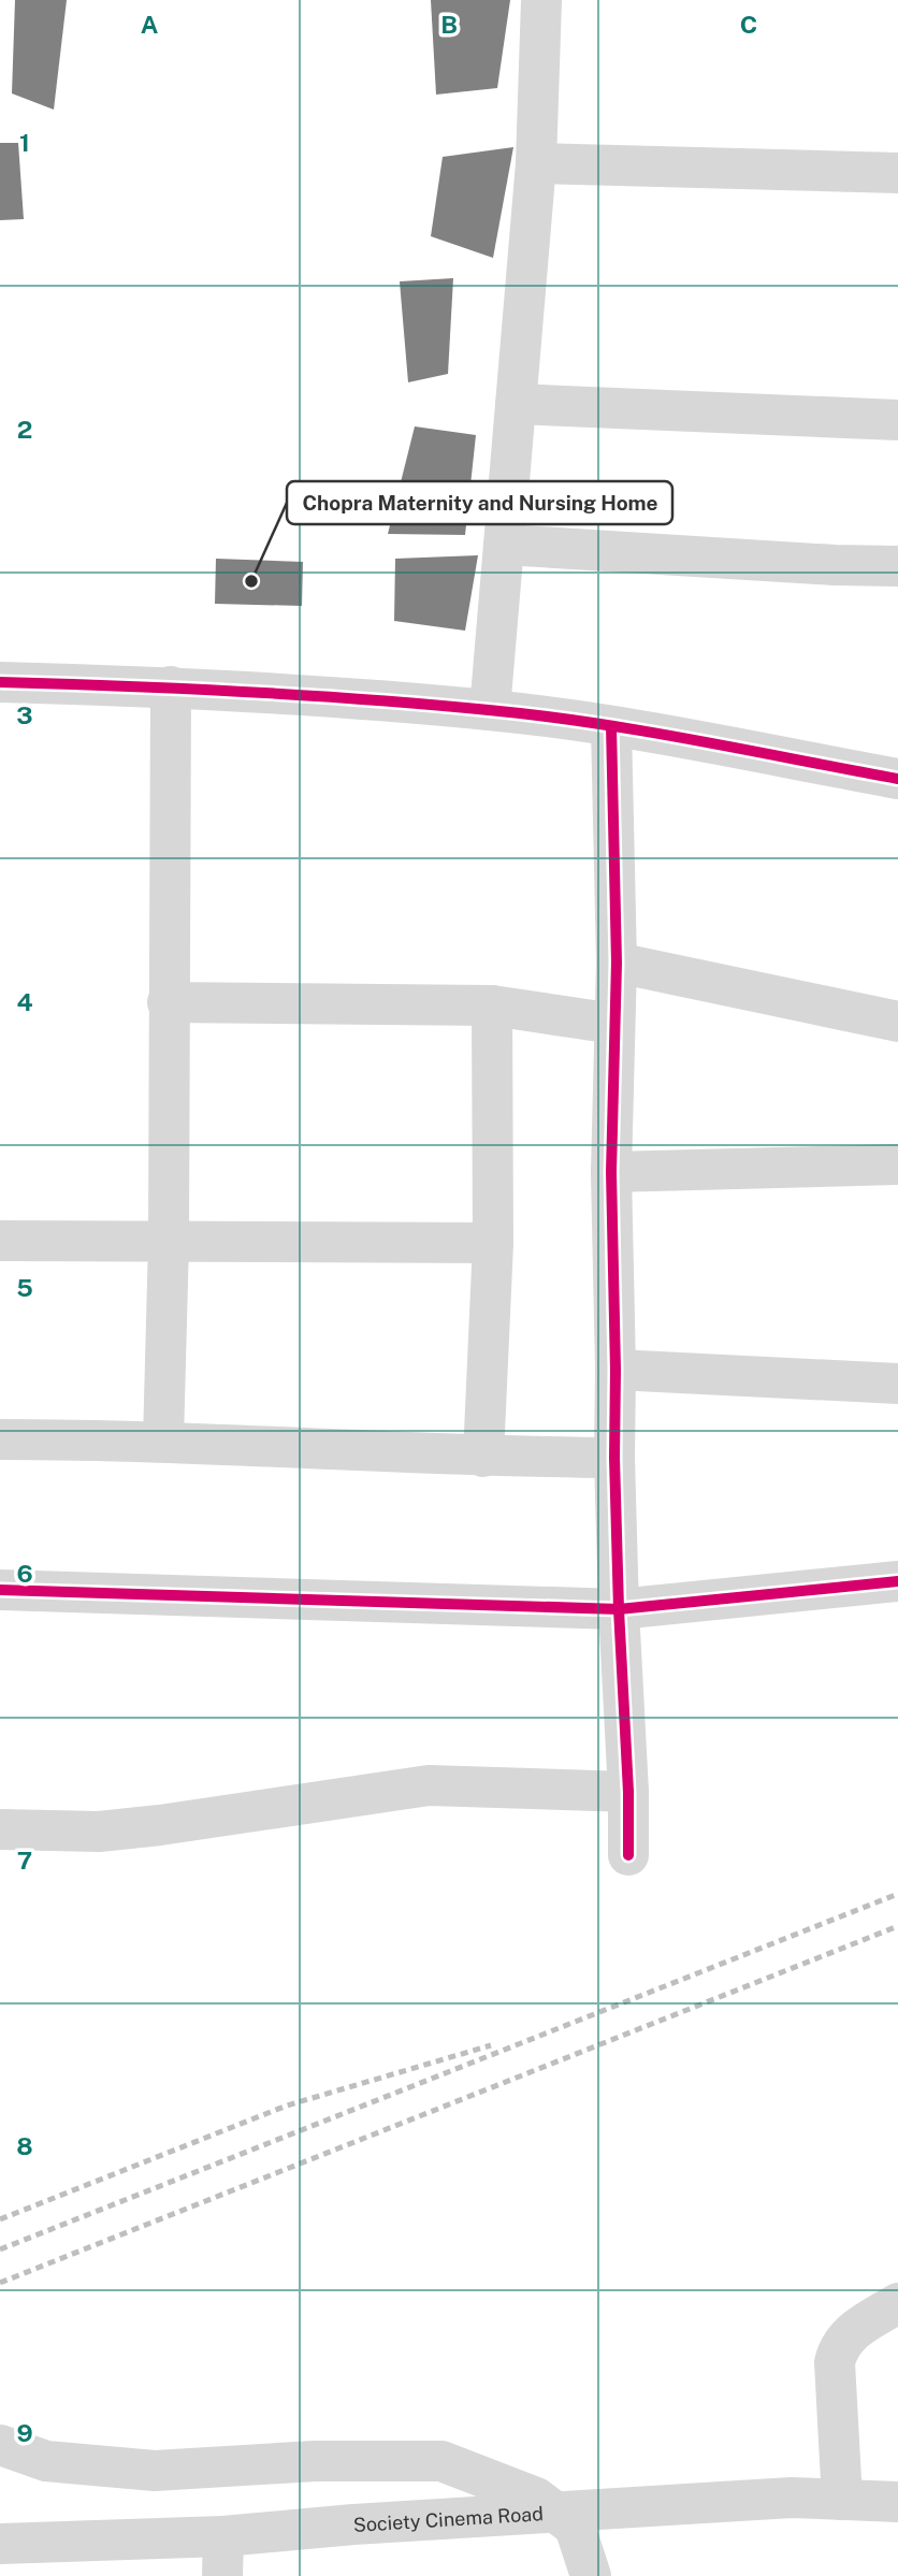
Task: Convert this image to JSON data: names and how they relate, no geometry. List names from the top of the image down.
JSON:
{
  "streets": {
    "street": ["Society Cinema Road"]
  },
  "places": ["Chopra Maternity and Nursing Home"],
  "grid": {
    "columns": ["A", "B", "C"],
    "rows": [
      "1",
      "2",
      "3",
      "4",
      "5",
      "6",
      "7",
      "8",
      "9"
    ]
  }
}
